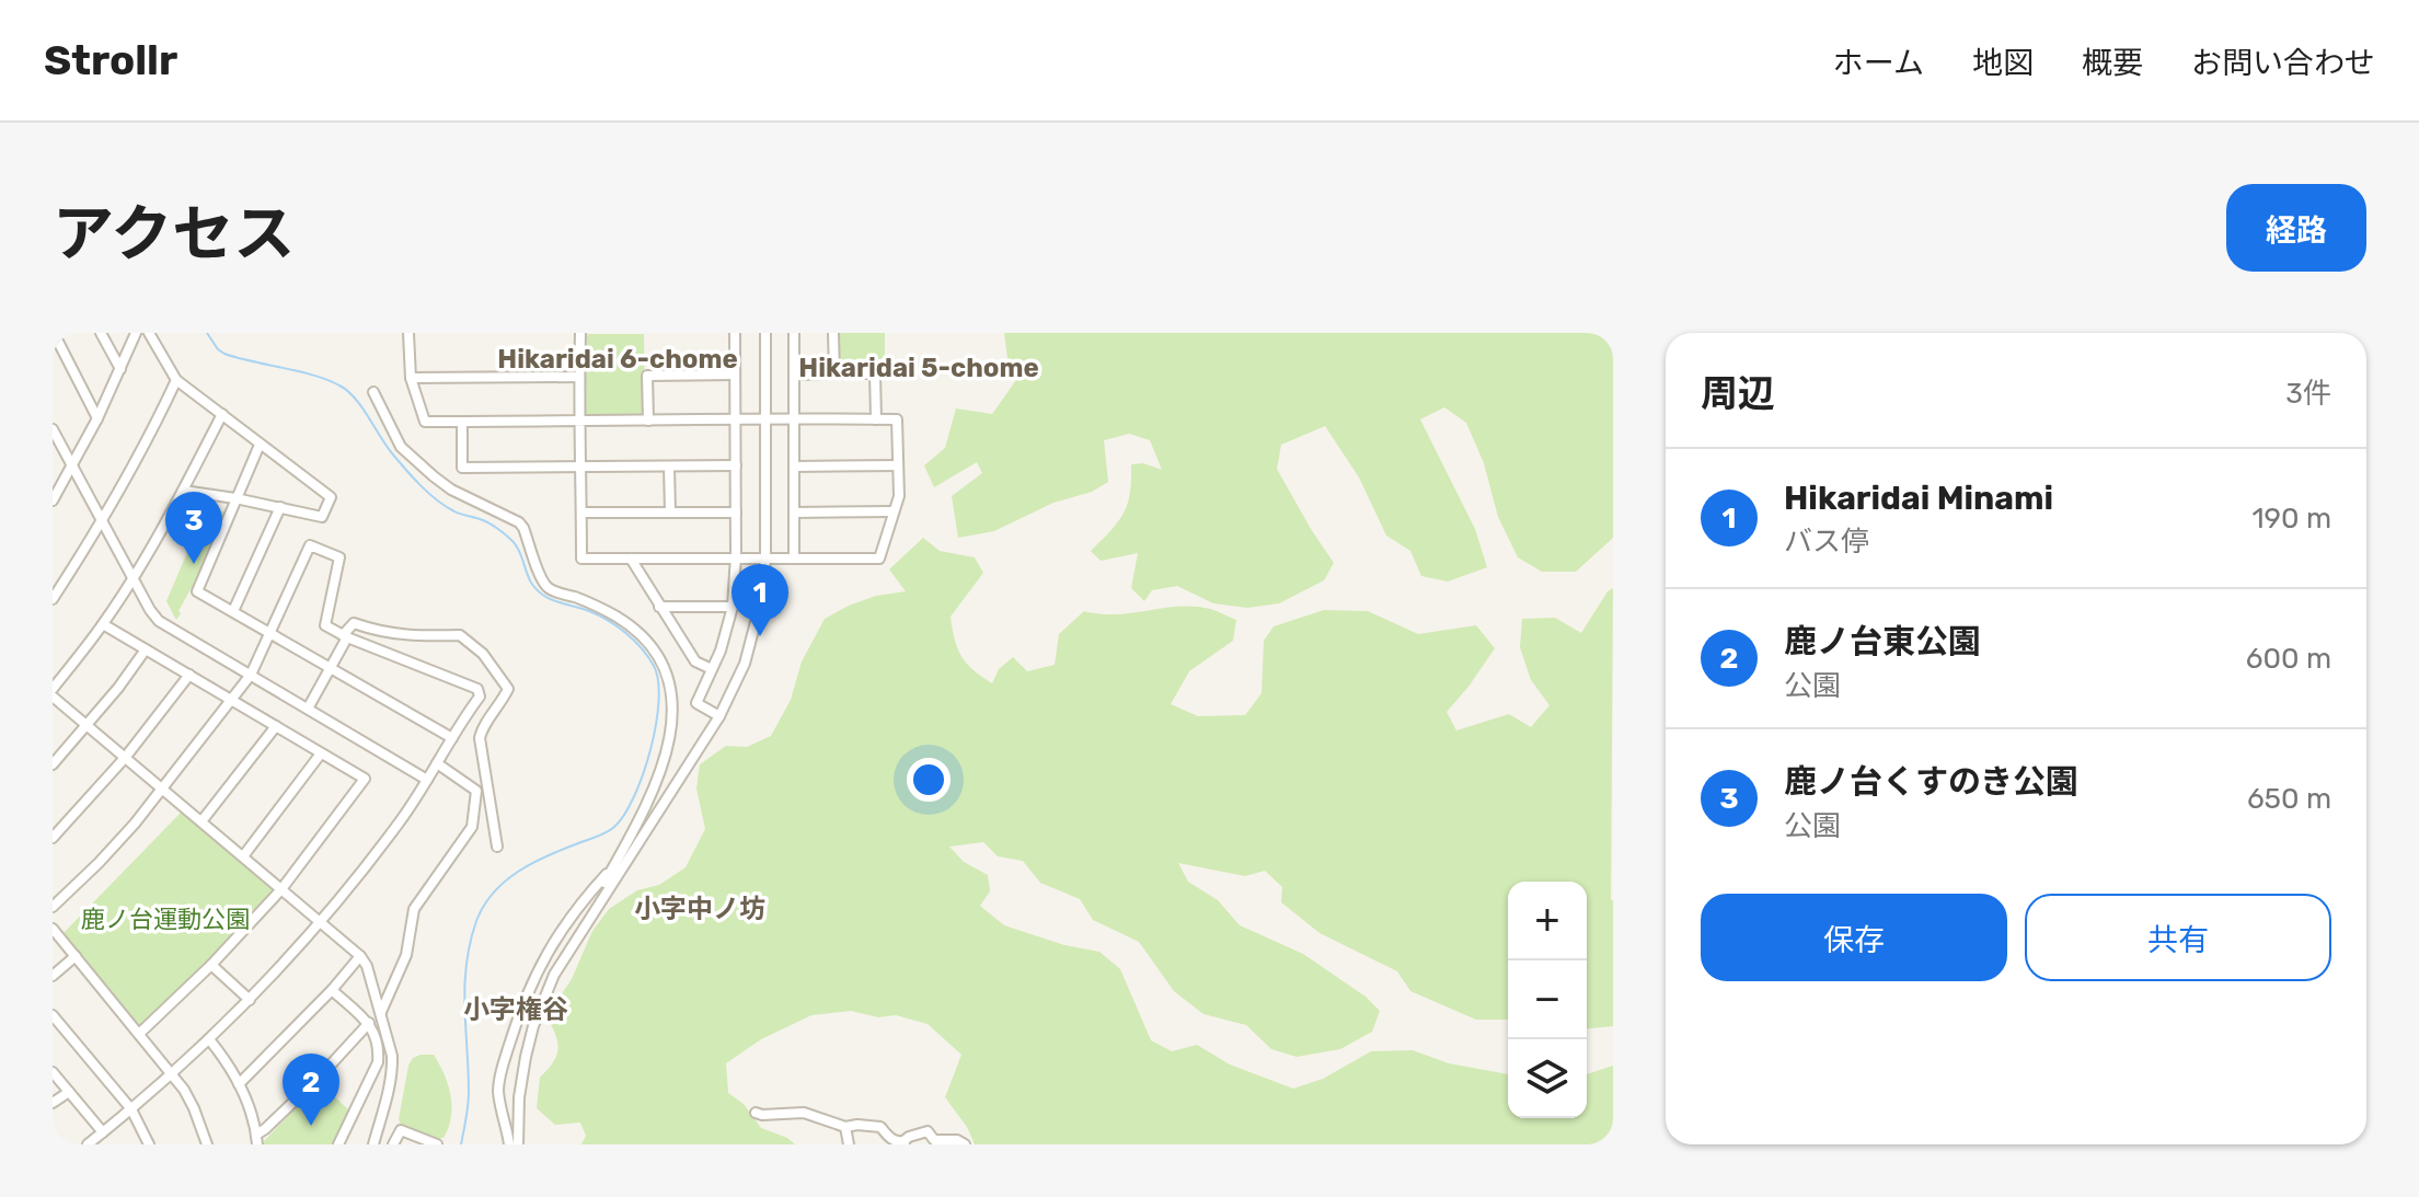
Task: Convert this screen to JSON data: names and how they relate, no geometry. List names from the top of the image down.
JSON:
{
  "districts": [
    "Hikaridai 6-chome",
    "Hikaridai 5-chome",
    "小字中ノ坊",
    "小字権谷"
  ],
  "parks": ["鹿ノ台運動公園"],
  "page": {
    "header": "Strollr",
    "nav": [
      "ホーム",
      "地図",
      "概要",
      "お問い合わせ"
    ],
    "title": "アクセス",
    "buttons": [
      "経路",
      ["保存", "共有"]
    ],
    "heading": ["周辺", "3件"],
    "list": [
      {
        "mark": "1",
        "name": "Hikaridai Minami",
        "note": "バス停",
        "value": "190 m"
      },
      {
        "mark": "2",
        "name": "鹿ノ台東公園",
        "note": "公園",
        "value": "600 m"
      },
      {
        "mark": "3",
        "name": "鹿ノ台くすのき公園",
        "note": "公園",
        "value": "650 m"
      }
    ],
    "pins": ["3", "1", "2"],
    "map_buttons": ["+", "−"]
  }
}
